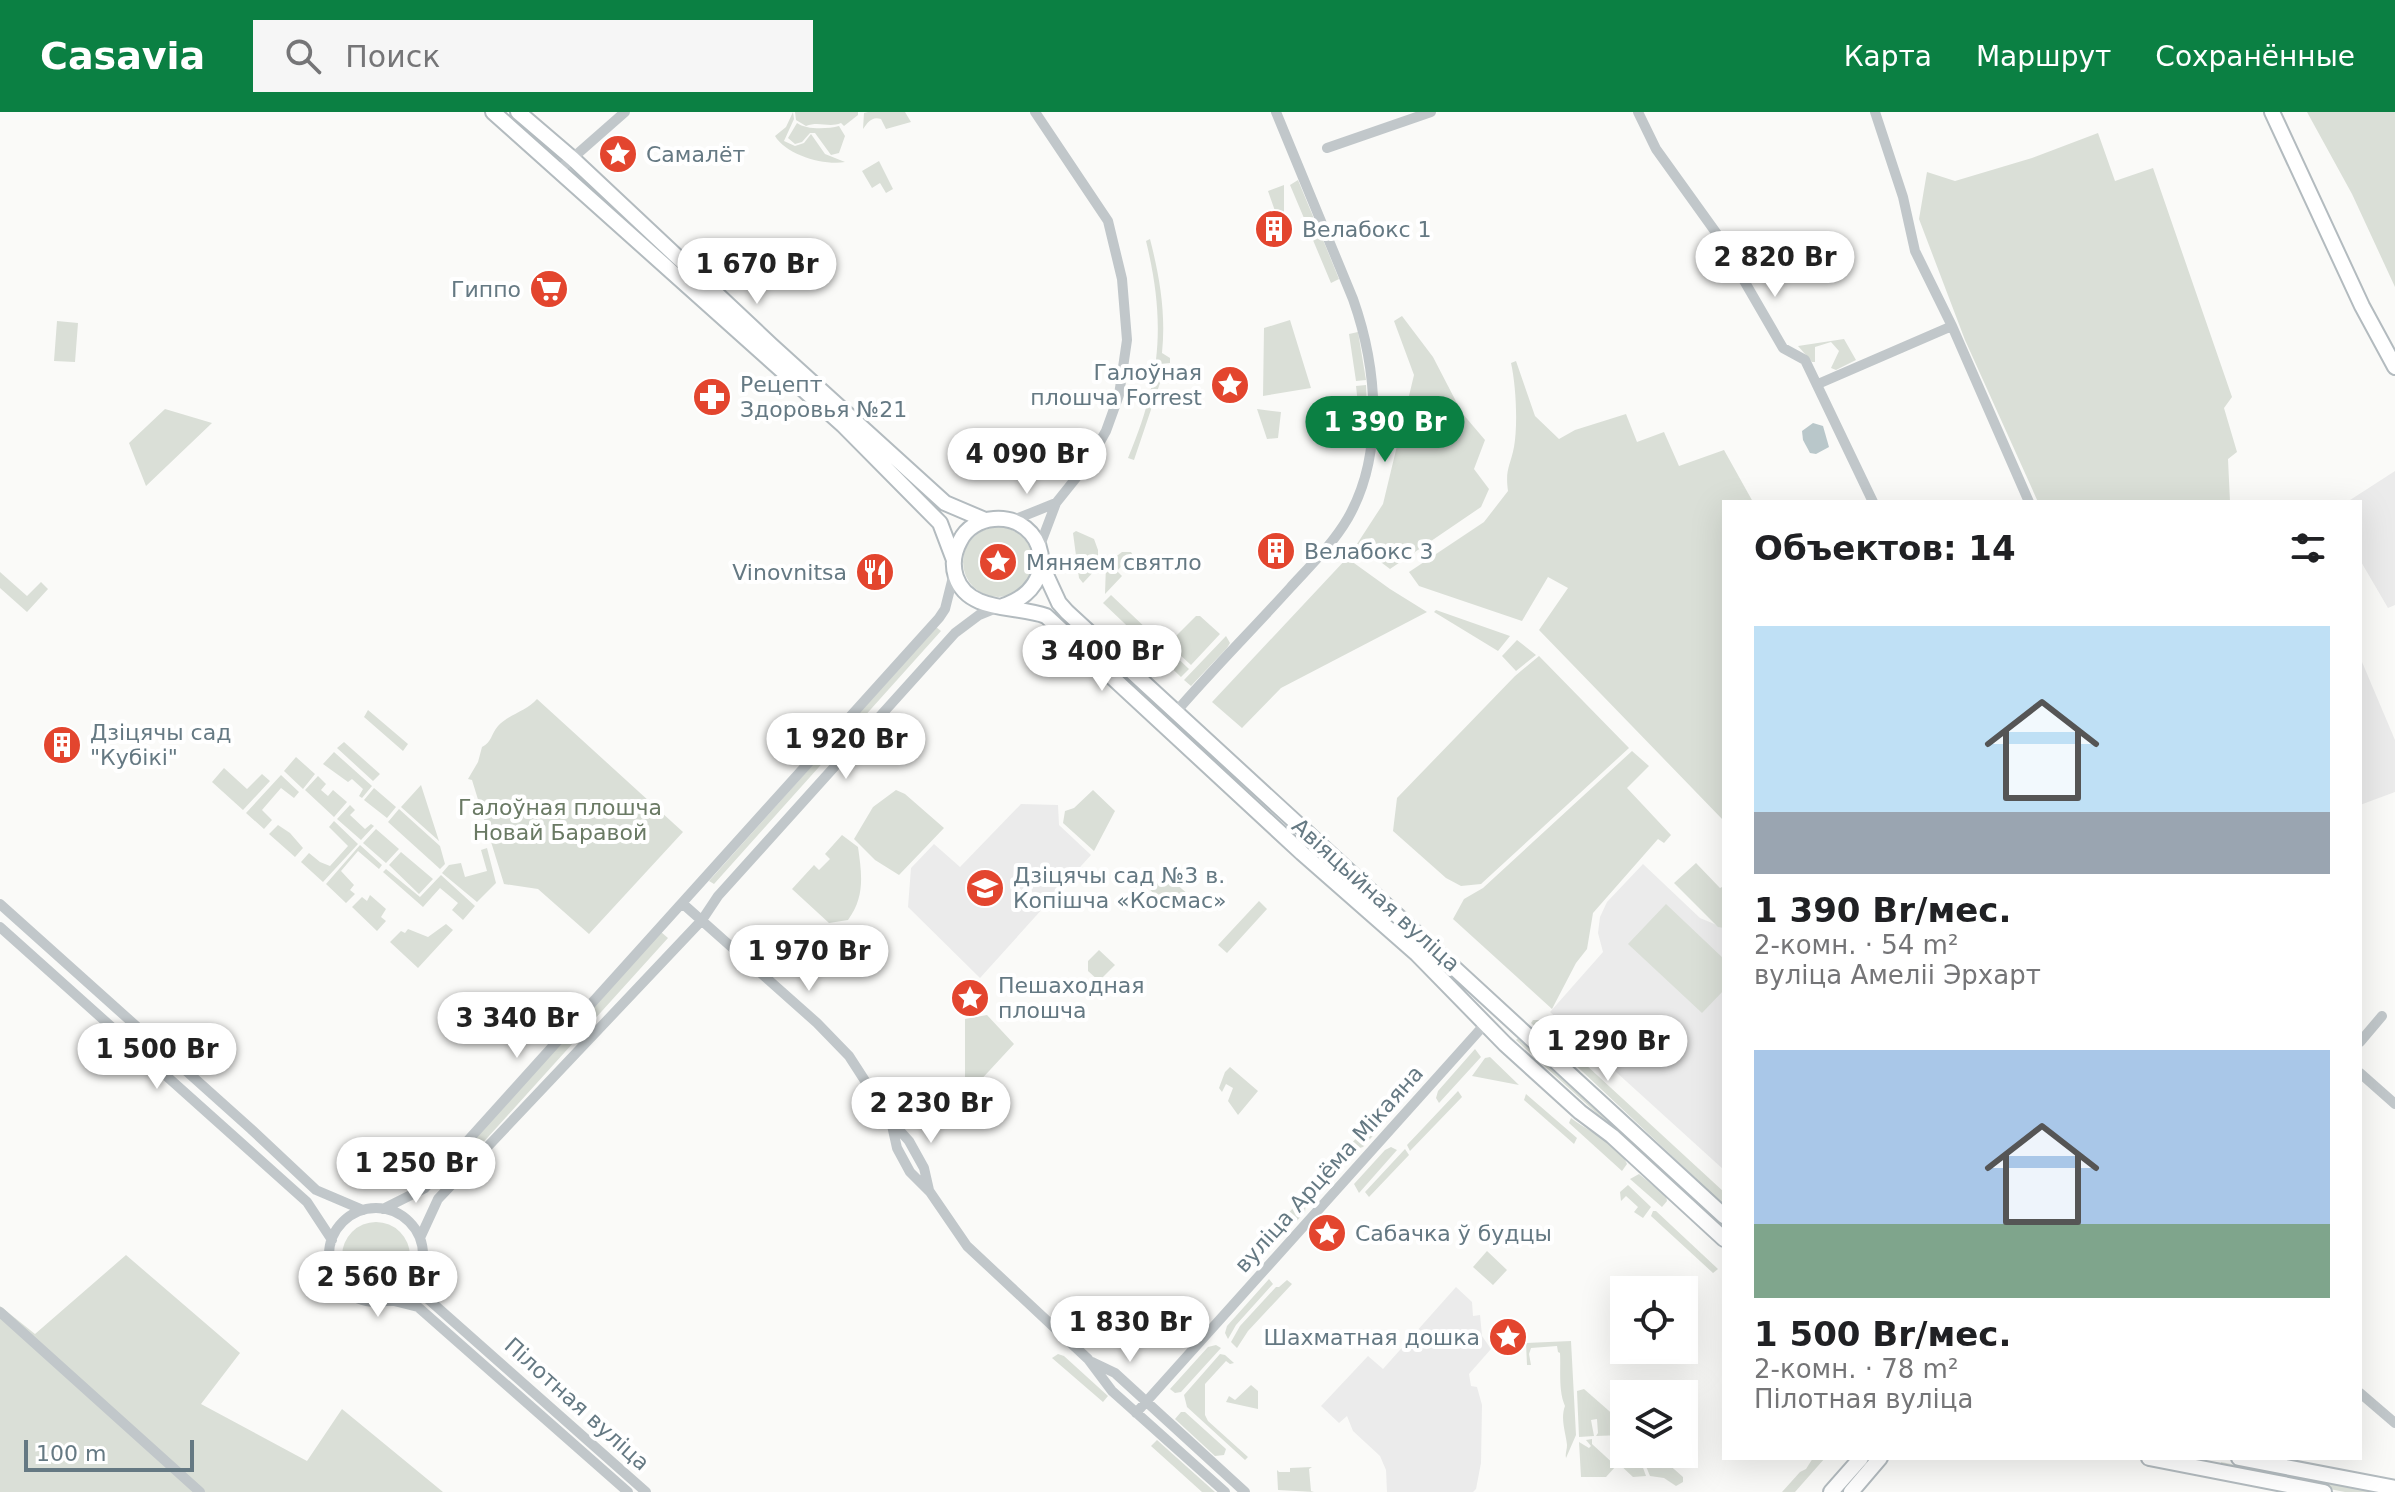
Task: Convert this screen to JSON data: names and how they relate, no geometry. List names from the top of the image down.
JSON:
{
  "streets": {
    "main road": ["Авіяцыйная вуліца"],
    "street": ["вуліца Арцёма Мікаяна", "Пілотная вуліца"]
  },
  "parks": ["Галоўная плошча Новай Баравой"],
  "places": {
    "place": [
      "Самалёт",
      "Галоўная плошча Forrest",
      "Мяняем святло",
      "Пешаходная плошча",
      "Сабачка ў будцы",
      "Шахматная дошка"
    ],
    "building": ["Велабокс 1", "Велабокс 3", "Дзіцячы сад \"Кубікі\""],
    "supermarket": ["Гиппо"],
    "pharmacy": ["Рецепт Здоровья №21"],
    "restaurant": ["Vinovnitsa"],
    "school or university": ["Дзіцячы сад №3 в. Копішча «Космас»"]
  },
  "scale_bar": "100 m",
  "page": {
    "header": "Casavia",
    "search": "Поиск",
    "nav": ["Карта", "Маршрут", "Сохранённые"],
    "price": [
      "2 820 Br",
      "1 670 Br",
      "1 390 Br",
      "4 090 Br",
      "3 400 Br",
      "1 920 Br",
      "1 970 Br",
      "3 340 Br",
      "1 290 Br",
      "1 500 Br",
      "2 230 Br",
      "1 250 Br",
      "2 560 Br",
      "1 830 Br"
    ],
    "heading": "Объектов: 14",
    "list": [
      {
        "name": "1 390 Br/мес.",
        "note": "2-комн. · 54 m² · вуліца Амеліі Эрхарт"
      },
      {
        "name": "1 500 Br/мес.",
        "note": "2-комн. · 78 m² · Пілотная вуліца"
      }
    ],
    "scale": "100 m"
  }
}
